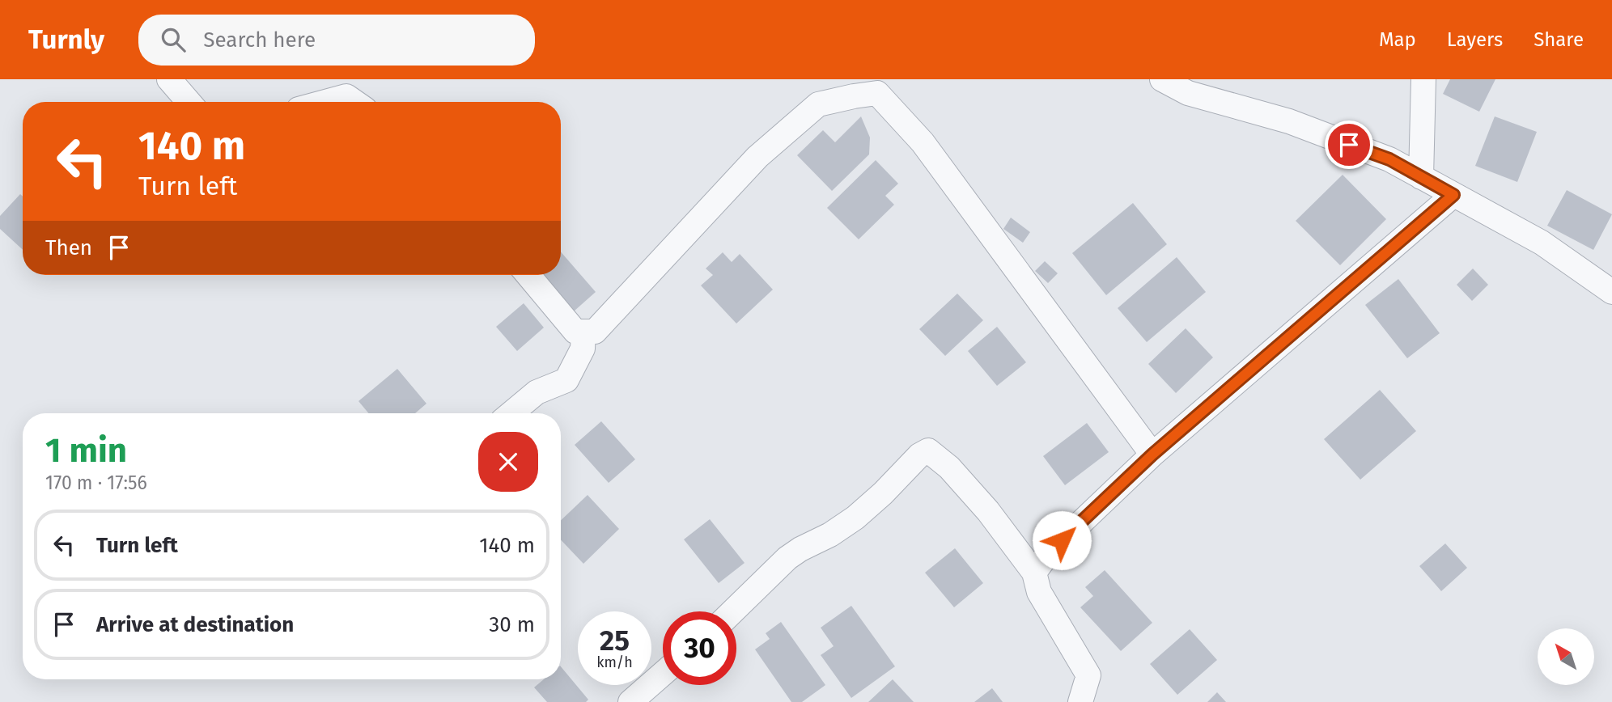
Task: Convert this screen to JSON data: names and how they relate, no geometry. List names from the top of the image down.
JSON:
{
  "north": "top left",
  "page": {
    "header": "Turnly",
    "search": "Search here",
    "nav": ["Map", "Layers", "Share"],
    "turn": ["140 m", "Turn left"],
    "then": "Then",
    "heading": ["1 min", "170 m · 17:56"],
    "list": [
      {
        "name": "Turn left",
        "value": "140 m"
      },
      {
        "name": "Arrive at destination",
        "value": "30 m"
      }
    ],
    "speed": "25 km/h",
    "limit": "30"
  }
}
